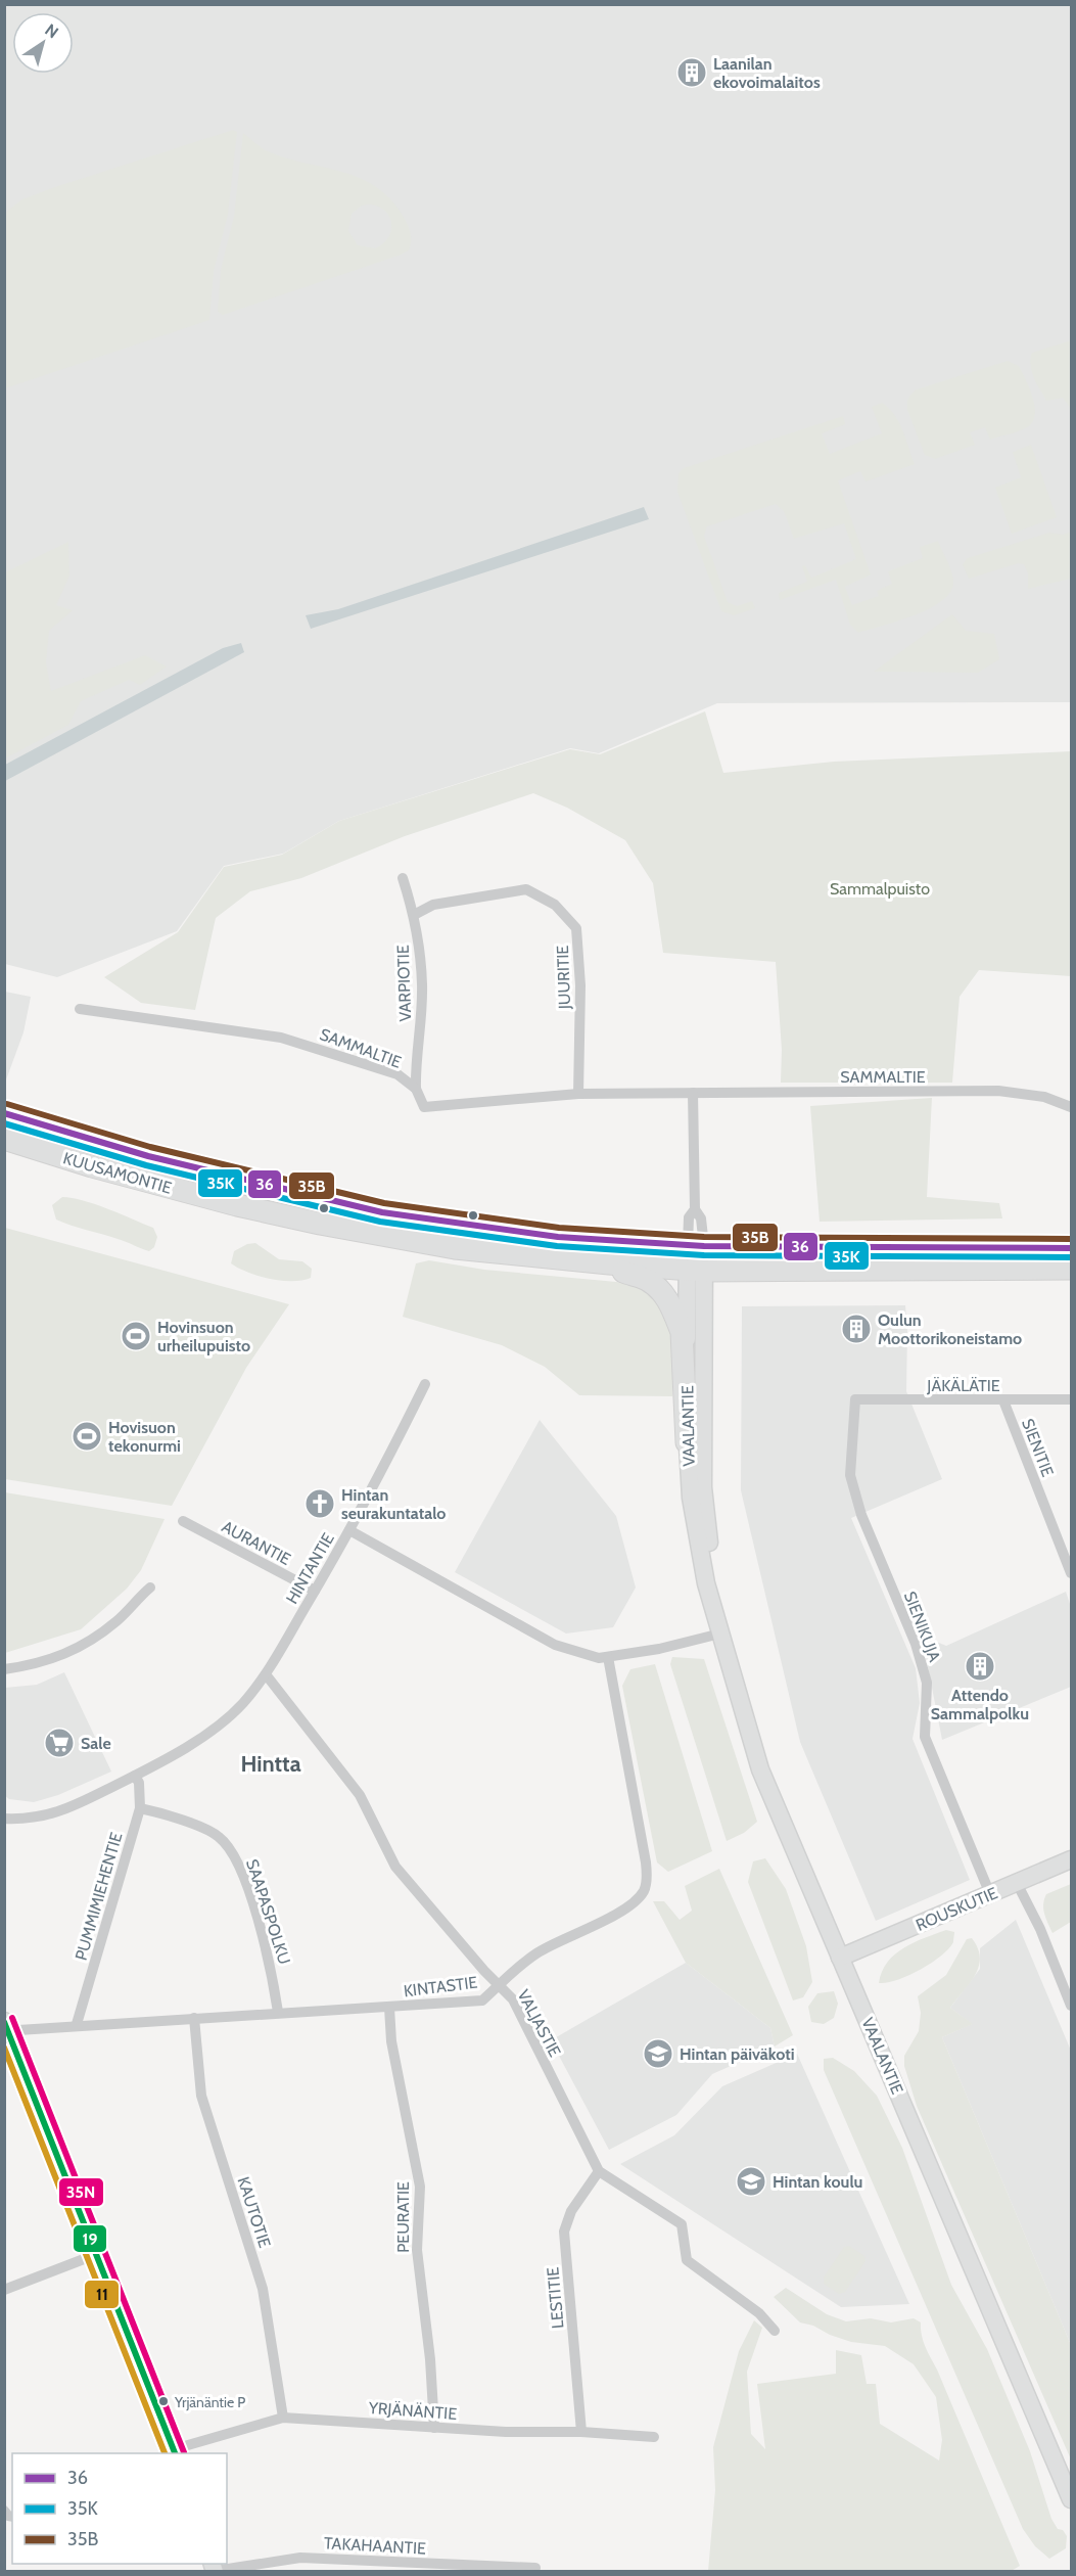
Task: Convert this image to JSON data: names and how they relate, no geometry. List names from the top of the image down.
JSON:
{
  "streets": {
    "highway": ["KUUSAMONTIE"],
    "street": [
      "JUURITIE",
      "VARPIOTIE",
      "SAMMALTIE",
      "JÄKÄLÄTIE",
      "VAALANTIE",
      "SIENITIE",
      "AURANTIE",
      "HINTANTIE",
      "SIENIKUJA",
      "PUMMIMIEHENTIE",
      "ROUSKUTIE",
      "SAAPASPOLKU",
      "KINTASTIE",
      "VALJASTIE",
      "KAUTOTIE",
      "PEURATIE",
      "LESTITIE",
      "YRJÄNÄNTIE",
      "TAKAHAANTIE"
    ]
  },
  "crossings": [
    ["JUURITIE", "VARPIOTIE"],
    ["JUURITIE", "SAMMALTIE"],
    ["VARPIOTIE", "SAMMALTIE"],
    ["KUUSAMONTIE", "VAALANTIE"],
    ["JÄKÄLÄTIE", "SIENITIE"],
    ["JÄKÄLÄTIE", "SIENIKUJA"],
    ["VAALANTIE", "HINTANTIE"],
    ["VAALANTIE", "ROUSKUTIE"],
    ["AURANTIE", "HINTANTIE"],
    ["HINTANTIE", "PUMMIMIEHENTIE"],
    ["HINTANTIE", "KINTASTIE"],
    ["HINTANTIE", "VALJASTIE"],
    ["SIENIKUJA", "ROUSKUTIE"],
    ["PUMMIMIEHENTIE", "SAAPASPOLKU"],
    ["PUMMIMIEHENTIE", "KINTASTIE"],
    ["SAAPASPOLKU", "KINTASTIE"],
    ["KINTASTIE", "VALJASTIE"],
    ["KINTASTIE", "KAUTOTIE"],
    ["KINTASTIE", "PEURATIE"],
    ["VALJASTIE", "LESTITIE"],
    ["KAUTOTIE", "YRJÄNÄNTIE"],
    ["PEURATIE", "YRJÄNÄNTIE"],
    ["LESTITIE", "YRJÄNÄNTIE"]
  ],
  "districts": ["Hintta"],
  "parks": ["Sammalpuisto"],
  "places": {
    "building": ["Laanilan ekovoimalaitos", "Oulun Moottorikoneistamo", "Attendo Sammalpolku"],
    "sports": ["Hovinsuon urheilupuisto", "Hovisuon tekonurmi"],
    "church": ["Hintan seurakuntatalo"],
    "supermarket": ["Sale"],
    "school or university": ["Hintan päiväkoti", "Hintan koulu"],
    "other": ["Yrjänäntie P"]
  },
  "lines": [
    "transit line 35B",
    "transit line 36",
    "transit line 35K",
    "transit line 35N",
    "transit line 19",
    "transit line 11"
  ],
  "legend": ["36", "35K", "35B"],
  "north": "top right"
}
